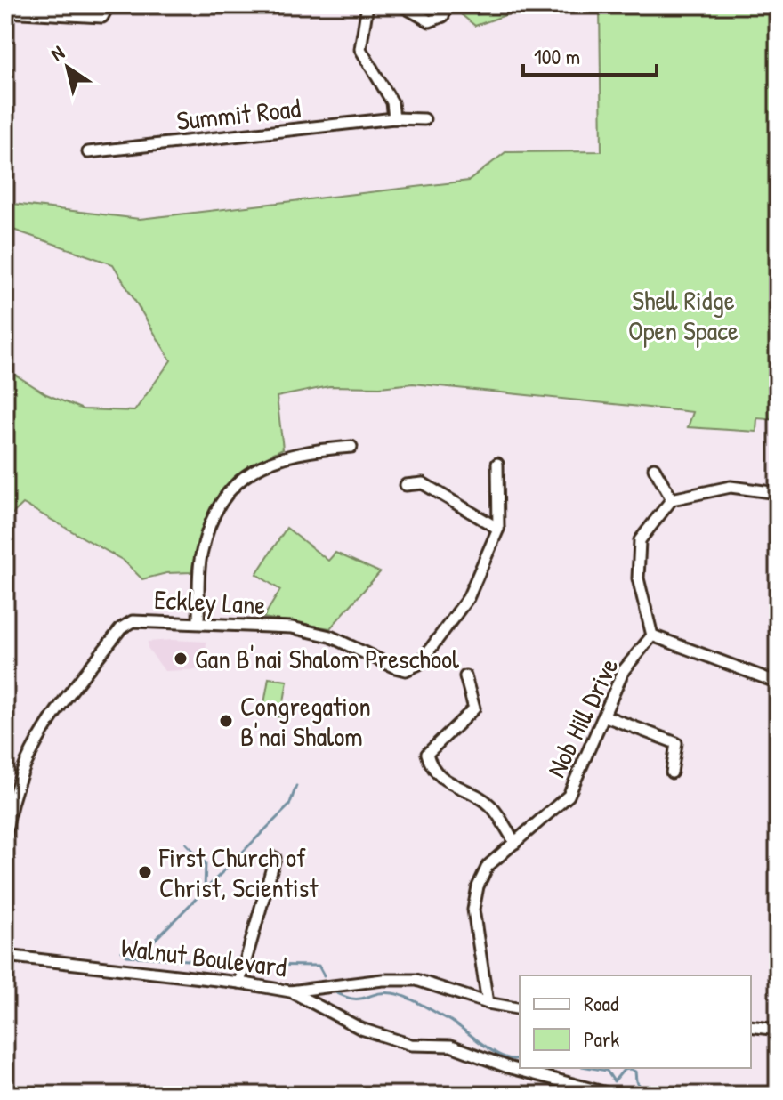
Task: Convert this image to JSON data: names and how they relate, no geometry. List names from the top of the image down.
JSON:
{
  "streets": {
    "street": [
      "Summit Road",
      "Eckley Lane",
      "Nob Hill Drive",
      "Walnut Boulevard"
    ]
  },
  "crossings": [
    ["Nob Hill Drive", "Walnut Boulevard"]
  ],
  "parks": ["Shell Ridge Open Space"],
  "places": ["Gan B'nai Shalom Preschool", "Congregation B'nai Shalom", "First Church of Christ, Scientist"],
  "legend": ["Road", "Park"],
  "scale_bar": "100 m",
  "north": "top left"
}
